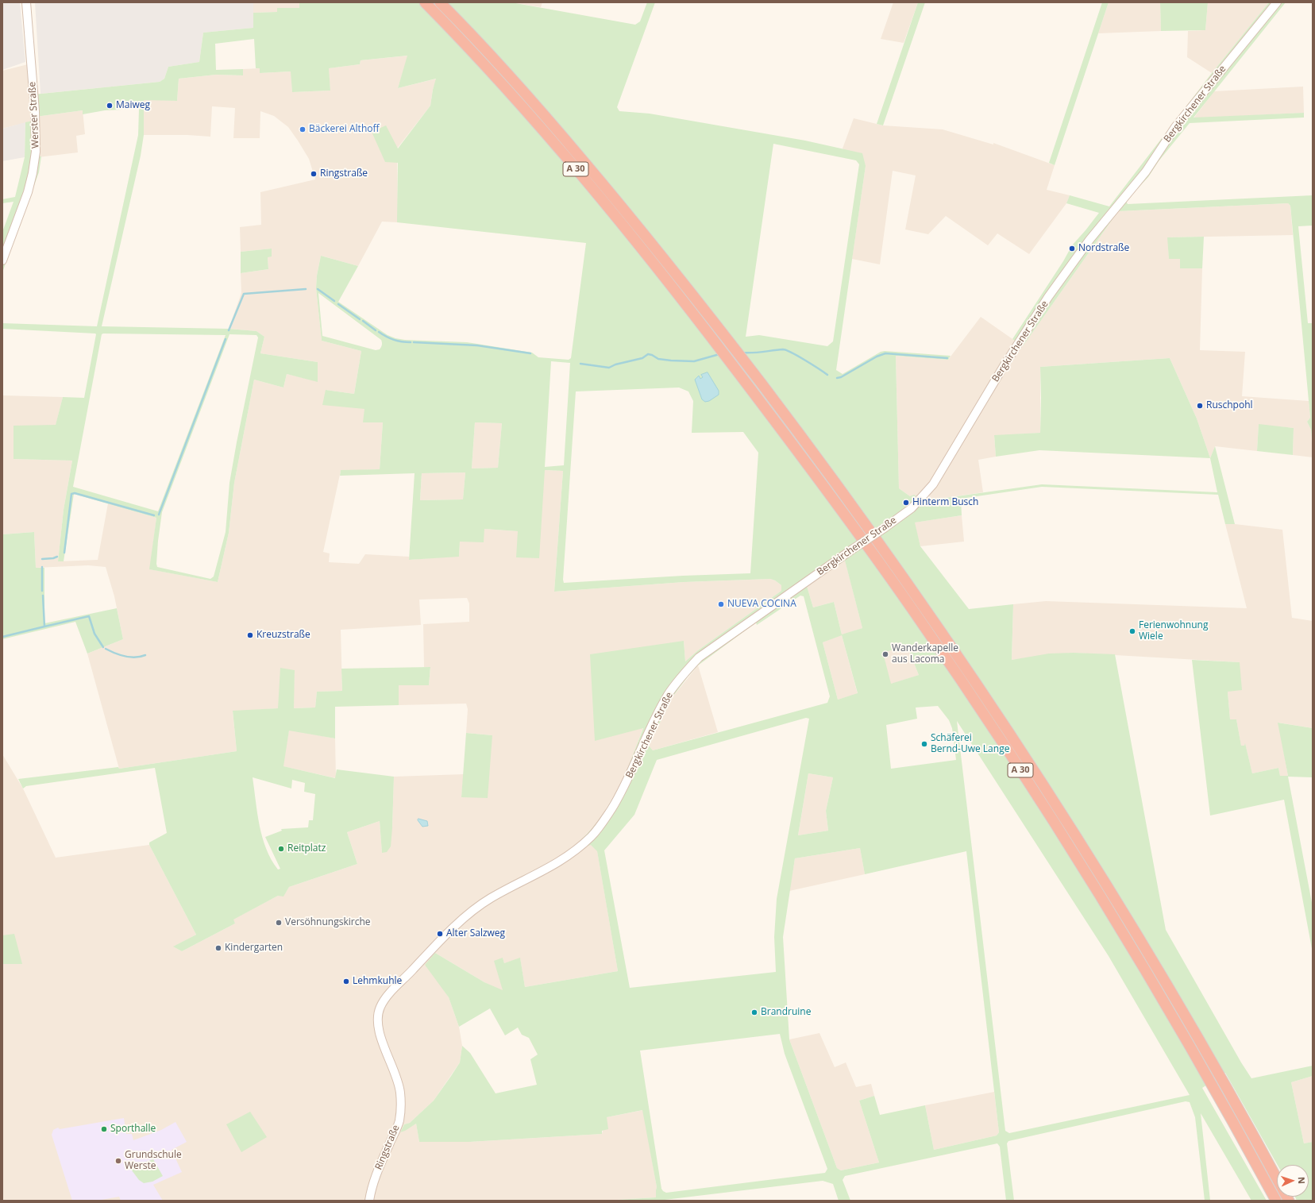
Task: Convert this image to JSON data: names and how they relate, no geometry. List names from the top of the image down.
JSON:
{
  "streets": {
    "highway": ["A 30"],
    "street": ["Bergkirchener Straße", "Werster Straße", "Ringstraße"]
  },
  "crossings": [
    ["Bergkirchener Straße", "Ringstraße"]
  ],
  "places": [
    "Maiweg",
    "Bäckerei Althoff",
    "Ringstraße",
    "Nordstraße",
    "Ruschpohl",
    "Hinterm Busch",
    "NUEVA COCINA",
    "Ferienwohnung Wiele",
    "Kreuzstraße",
    "Wanderkapelle aus Lacoma",
    "Schäferei Bernd-Uwe Lange",
    "Reitplatz",
    "Versöhnungskirche",
    "Alter Salzweg",
    "Kindergarten",
    "Lehmkuhle",
    "Brandruine",
    "Sporthalle",
    "Grundschule Werste"
  ],
  "north": "right"
}
